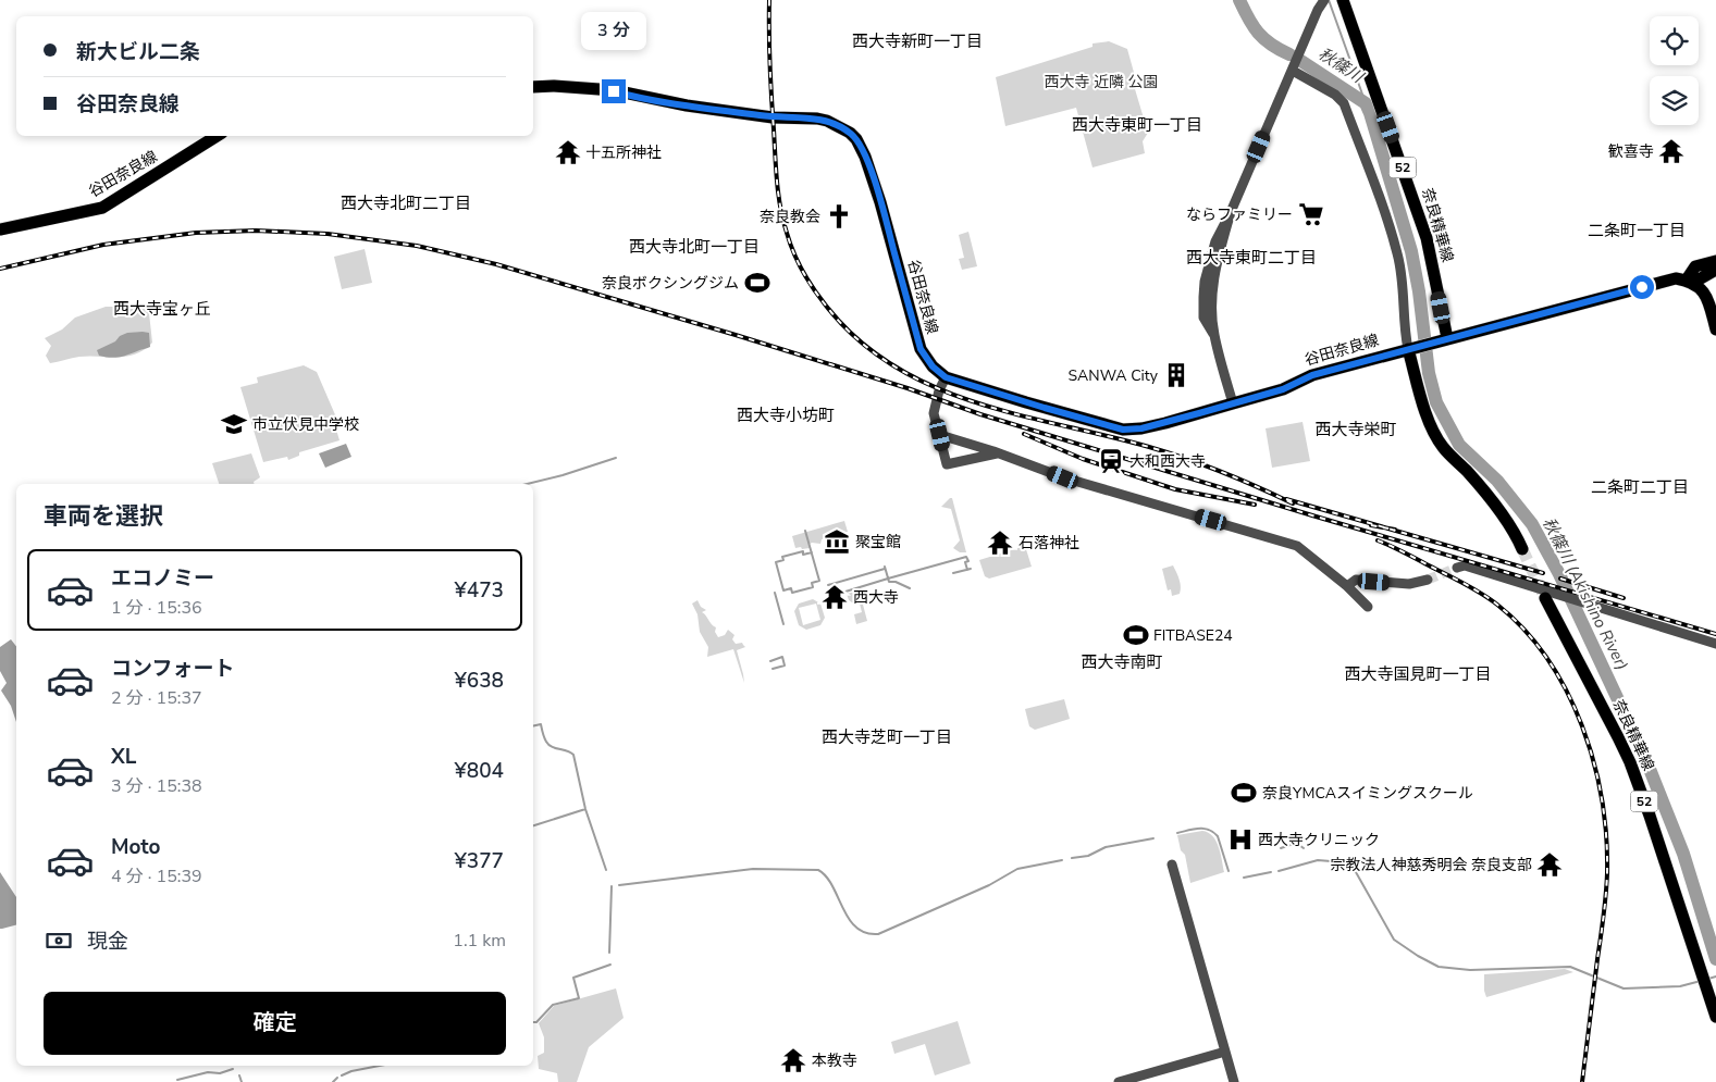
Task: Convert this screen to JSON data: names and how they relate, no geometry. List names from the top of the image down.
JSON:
{
  "streets": {
    "main road": ["52", "谷田奈良線", "奈良精華線"]
  },
  "districts": [
    "西大寺新町一丁目",
    "西大寺東町一丁目",
    "西大寺北町二丁目",
    "二条町一丁目",
    "西大寺北町一丁目",
    "西大寺東町二丁目",
    "西大寺宝ヶ丘",
    "西大寺小坊町",
    "西大寺栄町",
    "二条町二丁目",
    "西大寺南町",
    "西大寺国見町一丁目",
    "西大寺芝町一丁目"
  ],
  "water": ["秋篠川", "秋篠川 (Akishino River)"],
  "parks": ["西大寺 近隣 公園"],
  "places": {
    "temple": [
      "歓喜寺",
      "十五所神社",
      "石落神社",
      "西大寺",
      "宗教法人神慈秀明会 奈良支部",
      "本教寺"
    ],
    "supermarket": ["ならファミリー"],
    "church": ["奈良教会"],
    "sports": ["奈良ボクシングジム", "FITBASE24", "奈良YMCAスイミングスクール"],
    "building": ["SANWA City"],
    "school or university": ["市立伏見中学校"],
    "station": ["大和西大寺"],
    "museum": ["聚宝館"],
    "hospital": ["西大寺クリニック"]
  },
  "page": {
    "bubble": "3 分",
    "banner": ["新大ビル二条", "谷田奈良線"],
    "heading": "車両を選択",
    "list": [
      {
        "name": "エコノミー",
        "note": "1 分 · 15:36",
        "value": "¥473"
      },
      {
        "name": "コンフォート",
        "note": "2 分 · 15:37",
        "value": "¥638"
      },
      {
        "name": "XL",
        "note": "3 分 · 15:38",
        "value": "¥804"
      },
      {
        "name": "Moto",
        "note": "4 分 · 15:39",
        "value": "¥377"
      }
    ],
    "pay": ["現金", "1.1 km"],
    "buttons": "確定"
  }
}
